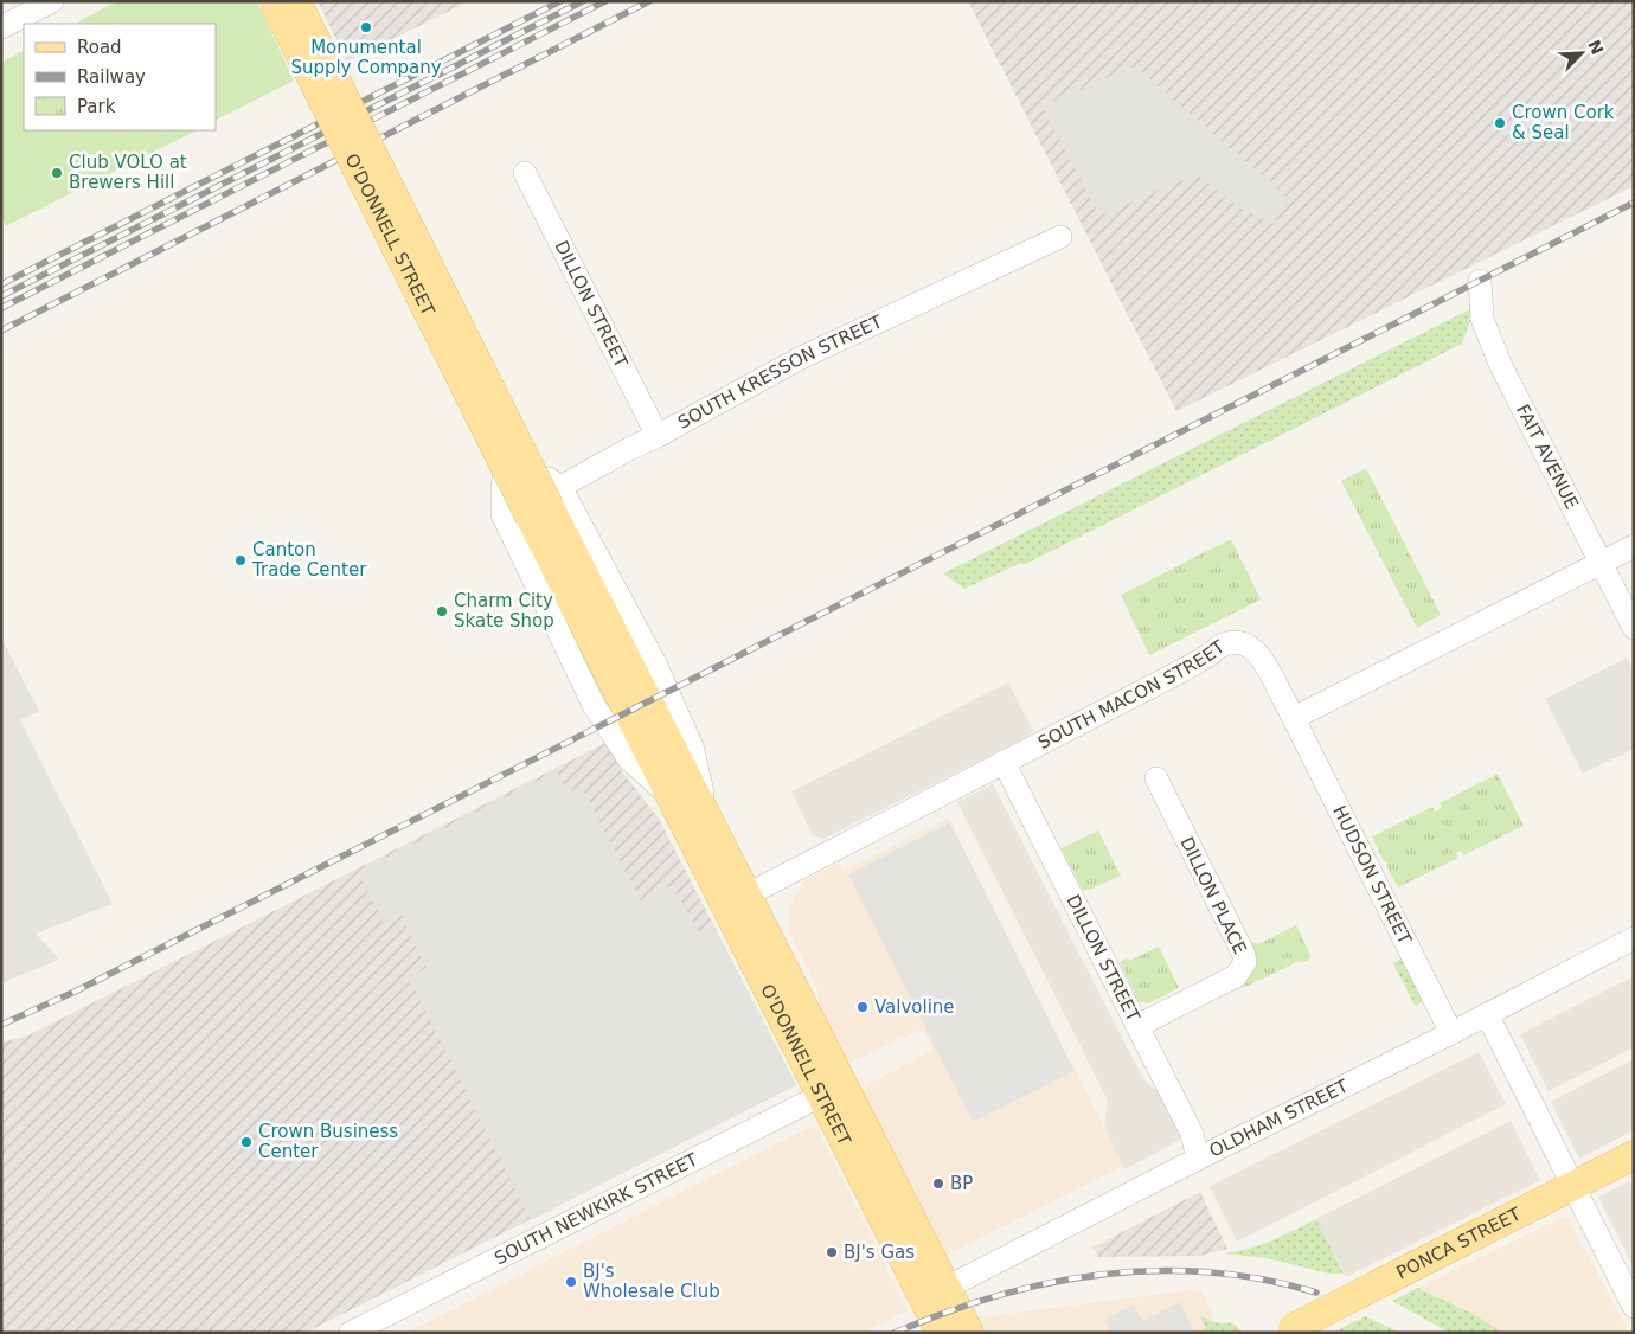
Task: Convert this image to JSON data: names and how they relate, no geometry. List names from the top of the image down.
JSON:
{
  "streets": {
    "main road": ["O'DONNELL STREET", "PONCA STREET"],
    "street": [
      "DILLON STREET",
      "SOUTH KRESSON STREET",
      "FAIT AVENUE",
      "SOUTH MACON STREET",
      "HUDSON STREET",
      "DILLON PLACE",
      "OLDHAM STREET",
      "SOUTH NEWKIRK STREET"
    ]
  },
  "crossings": [
    ["O'DONNELL STREET", "SOUTH KRESSON STREET"],
    ["O'DONNELL STREET", "SOUTH MACON STREET"],
    ["O'DONNELL STREET", "OLDHAM STREET"],
    ["O'DONNELL STREET", "SOUTH NEWKIRK STREET"],
    ["DILLON STREET", "SOUTH KRESSON STREET"],
    ["DILLON STREET", "SOUTH MACON STREET"],
    ["DILLON STREET", "DILLON PLACE"],
    ["DILLON STREET", "OLDHAM STREET"],
    ["SOUTH MACON STREET", "HUDSON STREET"],
    ["HUDSON STREET", "OLDHAM STREET"]
  ],
  "places": [
    "Monumental Supply Company",
    "Crown Cork & Seal",
    "Club VOLO at Brewers Hill",
    "Canton Trade Center",
    "Charm City Skate Shop",
    "Valvoline",
    "Crown Business Center",
    "BP",
    "BJ's Gas",
    "BJ's Wholesale Club"
  ],
  "legend": ["Road", "Railway", "Park"],
  "north": "top right"
}
